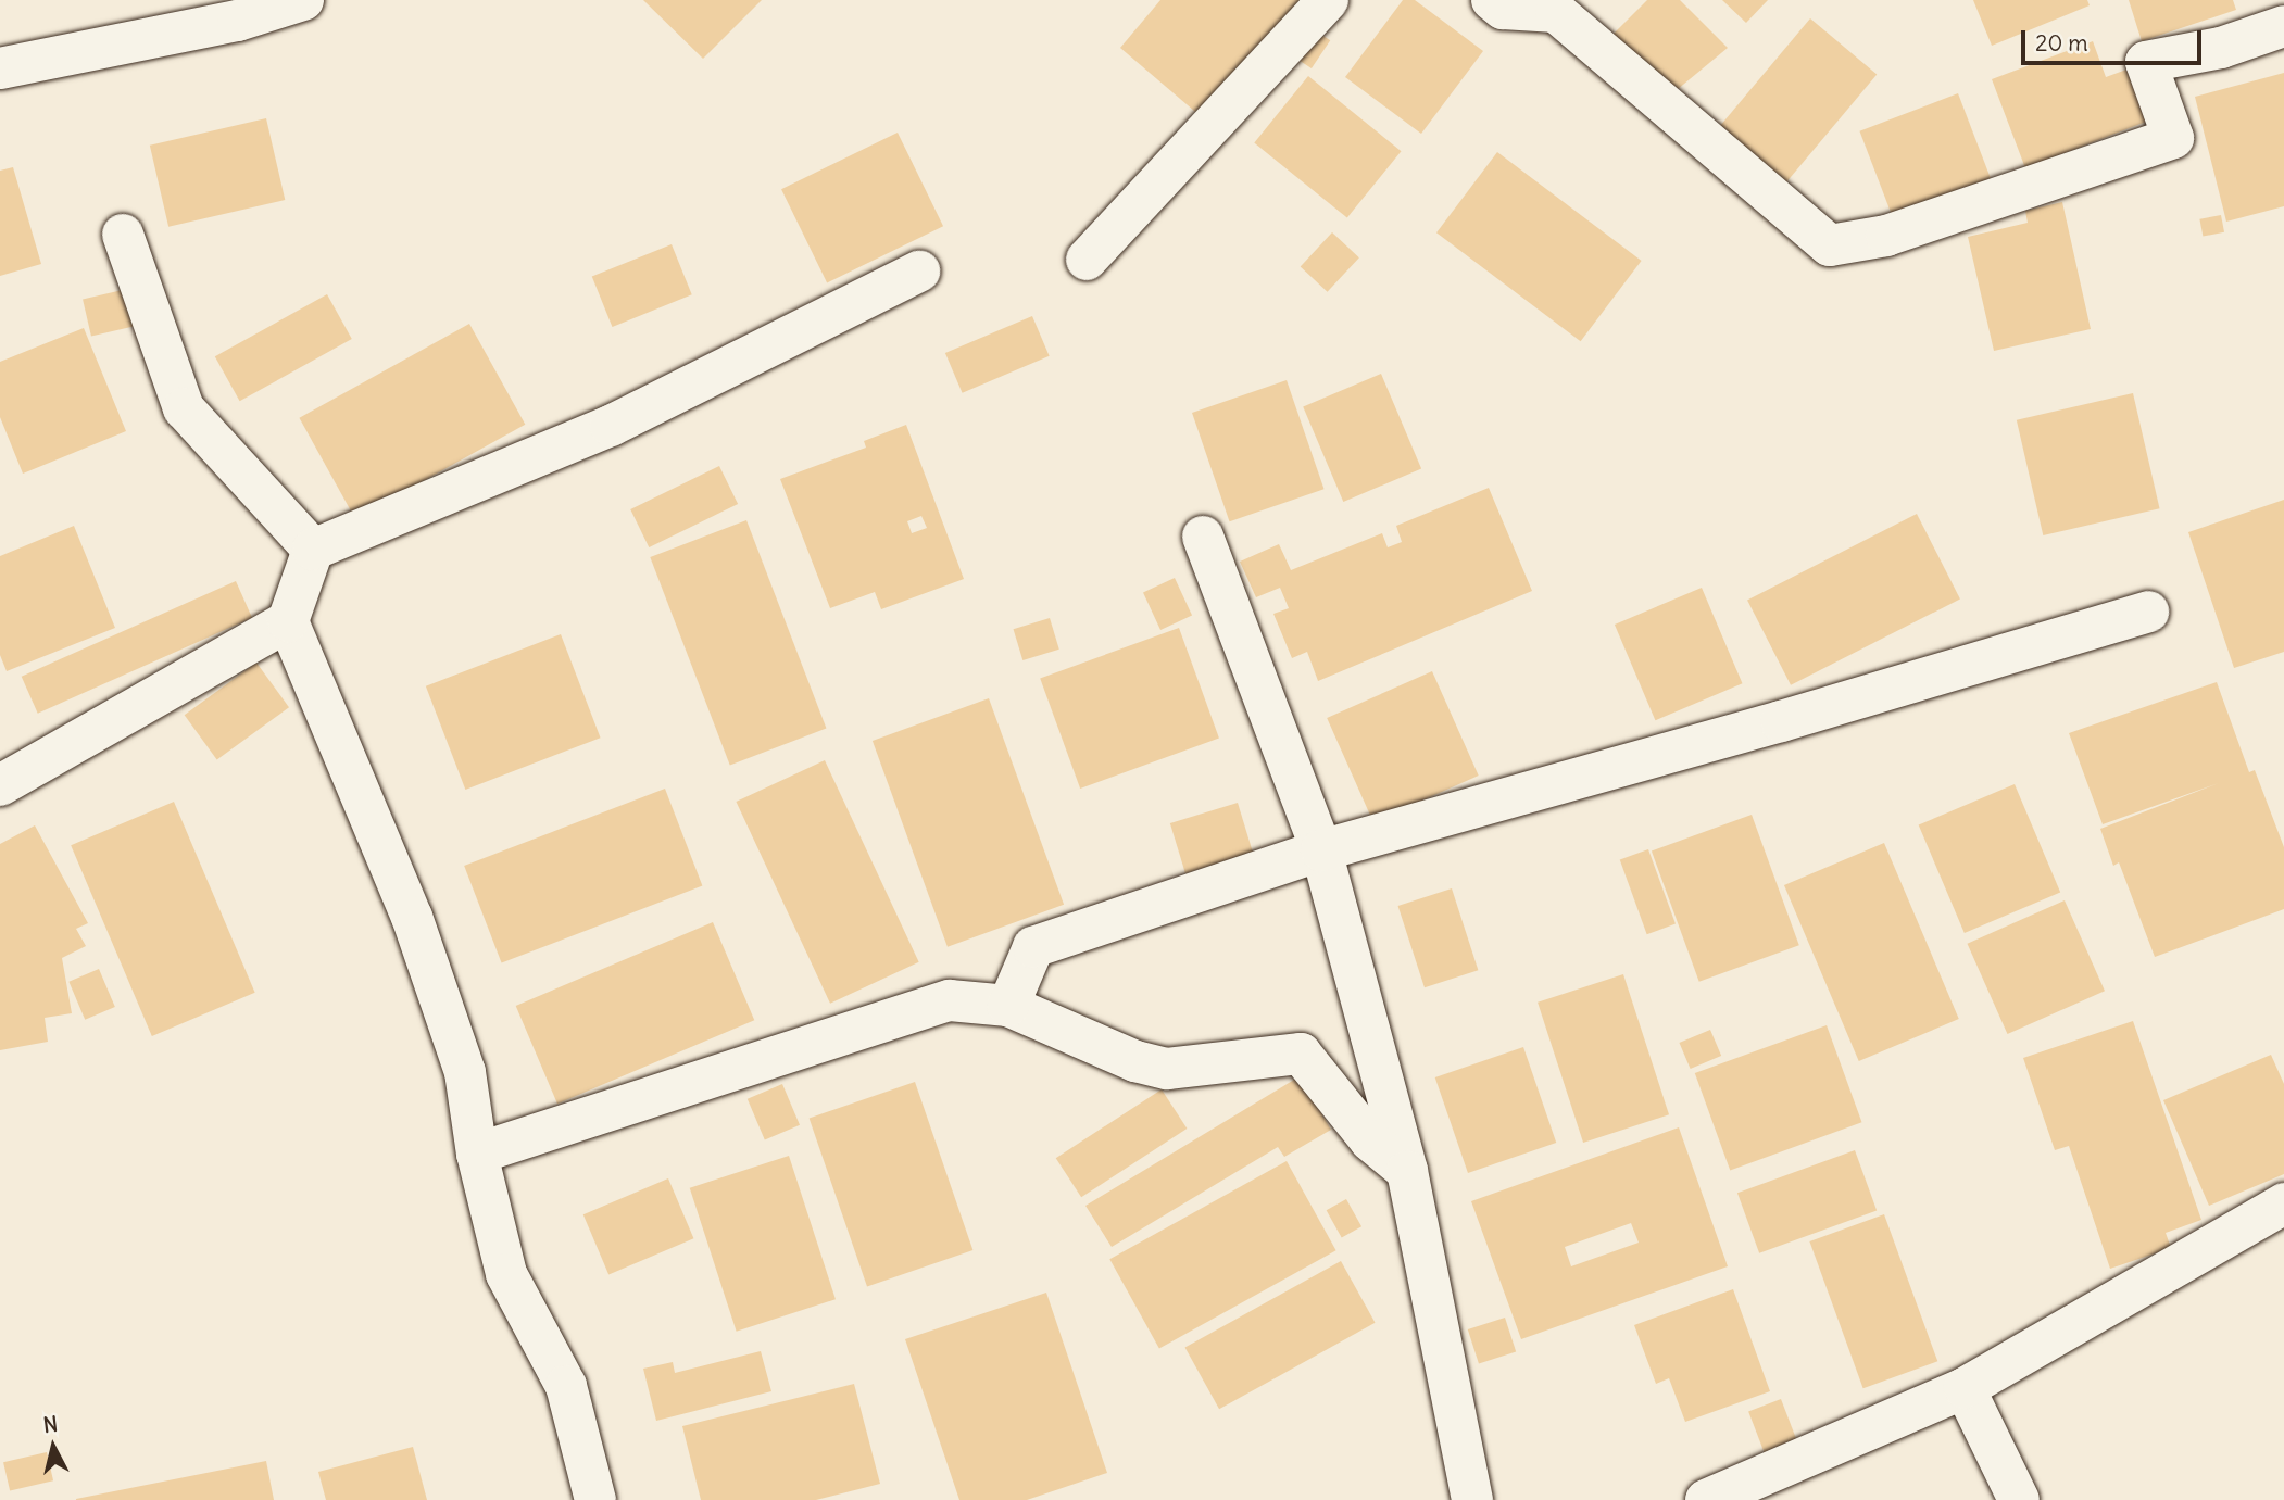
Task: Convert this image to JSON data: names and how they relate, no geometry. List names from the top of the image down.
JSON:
{
  "scale_bar": "20 m",
  "north": "top"
}
